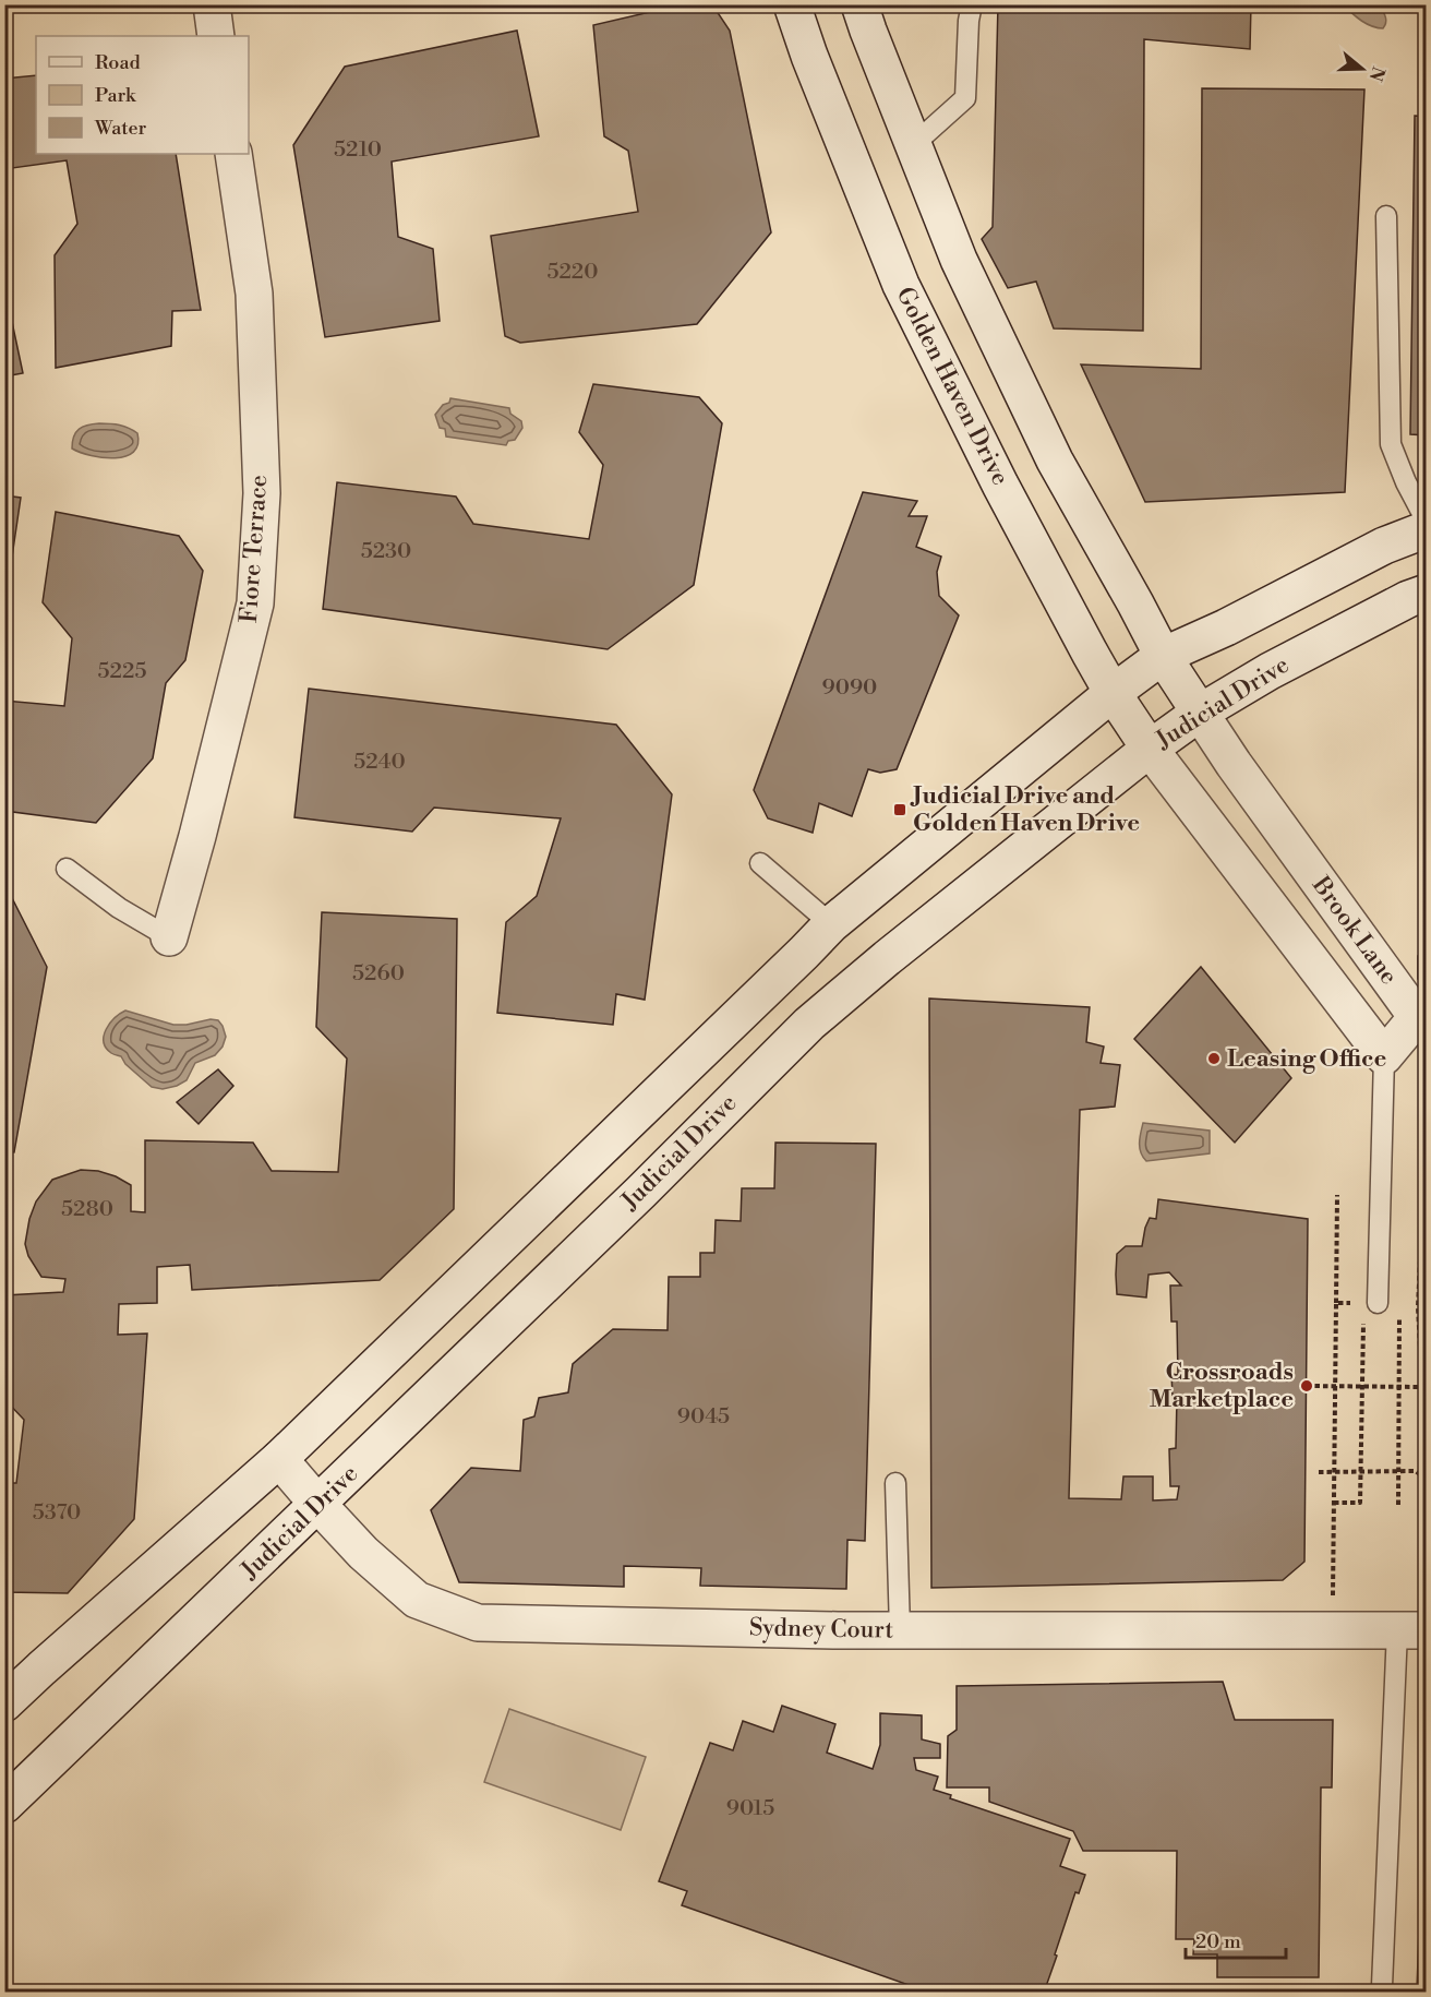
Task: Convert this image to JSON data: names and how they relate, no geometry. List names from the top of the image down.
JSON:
{
  "streets": {
    "street": [
      "Golden Haven Drive",
      "Fiore Terrace",
      "Judicial Drive",
      "Brook Lane",
      "Sydney Court"
    ]
  },
  "crossings": [
    ["Golden Haven Drive", "Judicial Drive"],
    ["Judicial Drive", "Brook Lane"],
    ["Judicial Drive", "Sydney Court"]
  ],
  "places": {
    "transit": ["Judicial Drive and Golden Haven Drive"],
    "other": ["Leasing Office", "Crossroads Marketplace"]
  },
  "house_numbers": [
    "5210",
    "5220",
    "5230",
    "5225",
    "9090",
    "5240",
    "5260",
    "5280",
    "9045",
    "5370",
    "9015"
  ],
  "legend": ["Road", "Park", "Water"],
  "scale_bar": "20 m",
  "north": "right"
}
